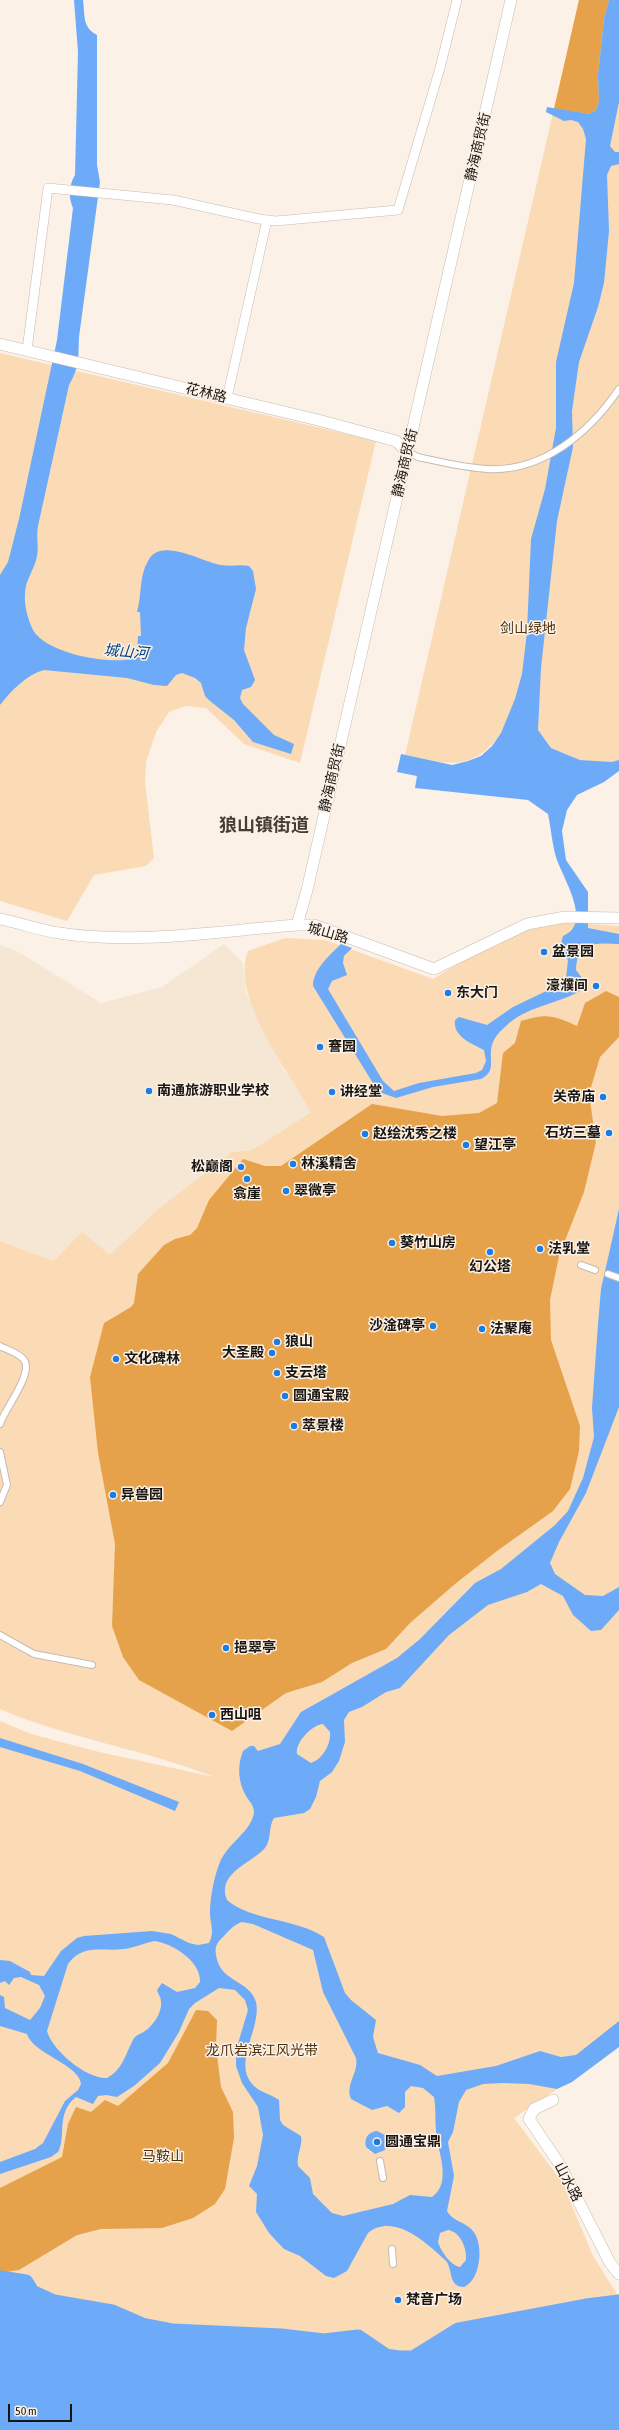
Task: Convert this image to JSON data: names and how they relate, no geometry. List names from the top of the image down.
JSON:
{
  "streets": {
    "street": [
      "静海商贸街",
      "花林路",
      "城山路",
      "山水路"
    ]
  },
  "crossings": [
    ["静海商贸街", "花林路"],
    ["静海商贸街", "城山路"]
  ],
  "districts": ["狼山镇街道"],
  "water": ["城山河"],
  "parks": ["剑山绿地", "龙爪岩滨江风光带", "马鞍山"],
  "places": [
    "盆景园",
    "濠濮间",
    "东大门",
    "謇园",
    "南通旅游职业学校",
    "讲经堂",
    "关帝庙",
    "石坊三墓",
    "赵绘沈秀之楼",
    "望江亭",
    "林溪精舍",
    "松巅阁",
    "翕崖",
    "翠微亭",
    "葵竹山房",
    "法乳堂",
    "幻公塔",
    "沙淦碑亭",
    "法聚庵",
    "狼山",
    "大圣殿",
    "文化碑林",
    "支云塔",
    "圆通宝殿",
    "萃景楼",
    "异兽园",
    "挹翠亭",
    "西山咀",
    "圆通宝鼎",
    "梵音广场"
  ],
  "scale_bar": "50 m"
}
